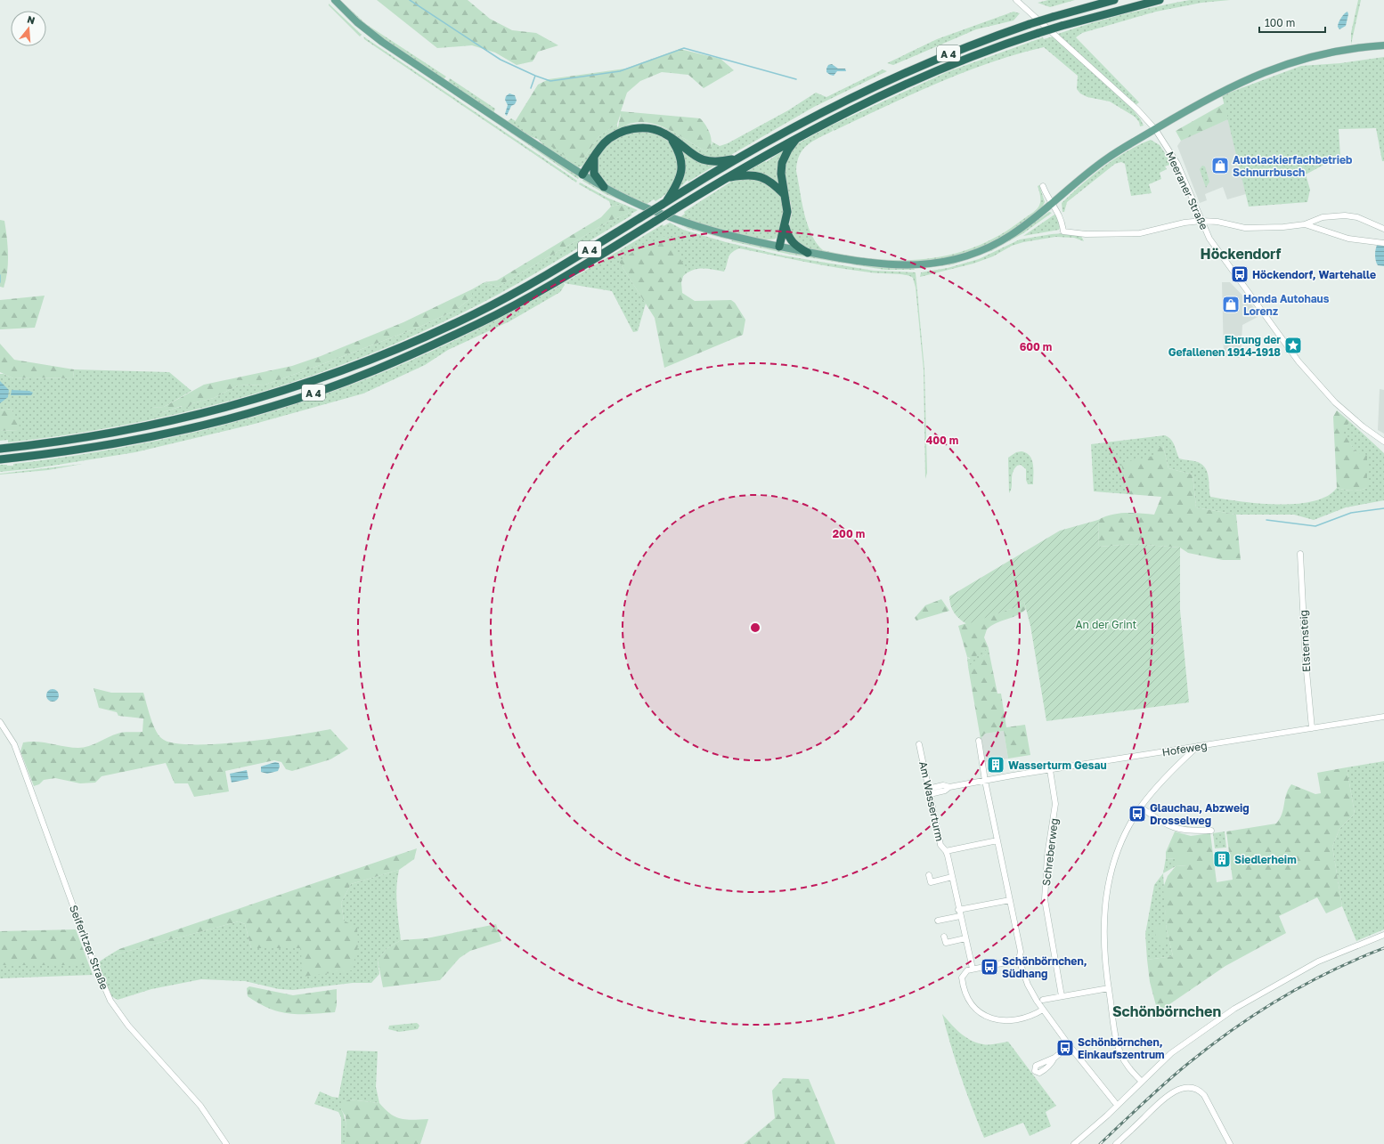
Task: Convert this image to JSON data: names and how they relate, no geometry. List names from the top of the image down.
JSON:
{
  "streets": {
    "highway": ["A 4"],
    "street": [
      "Meeraner Straße",
      "Elsternsteig",
      "Hofeweg",
      "Am Wasserturm",
      "Schreberweg",
      "Seiferitzer Straße"
    ]
  },
  "crossings": [
    ["Elsternsteig", "Hofeweg"],
    ["Hofeweg", "Am Wasserturm"],
    ["Hofeweg", "Schreberweg"]
  ],
  "districts": ["Höckendorf", "Schönbörnchen"],
  "parks": ["An der Grint"],
  "places": {
    "shop": ["Autolackierfachbetrieb Schnurrbusch", "Honda Autohaus Lorenz"],
    "bus stop": [
      "Höckendorf, Wartehalle",
      "Glauchau, Abzweig Drosselweg",
      "Schönbörnchen, Südhang",
      "Schönbörnchen, Einkaufszentrum"
    ],
    "place": ["Ehrung der Gefallenen 1914-1918"],
    "building": ["Wasserturm Gesau", "Siedlerheim"]
  },
  "scale_bar": "100 m",
  "north": "top",
  "rings": ["600 m", "400 m", "200 m"]
}
